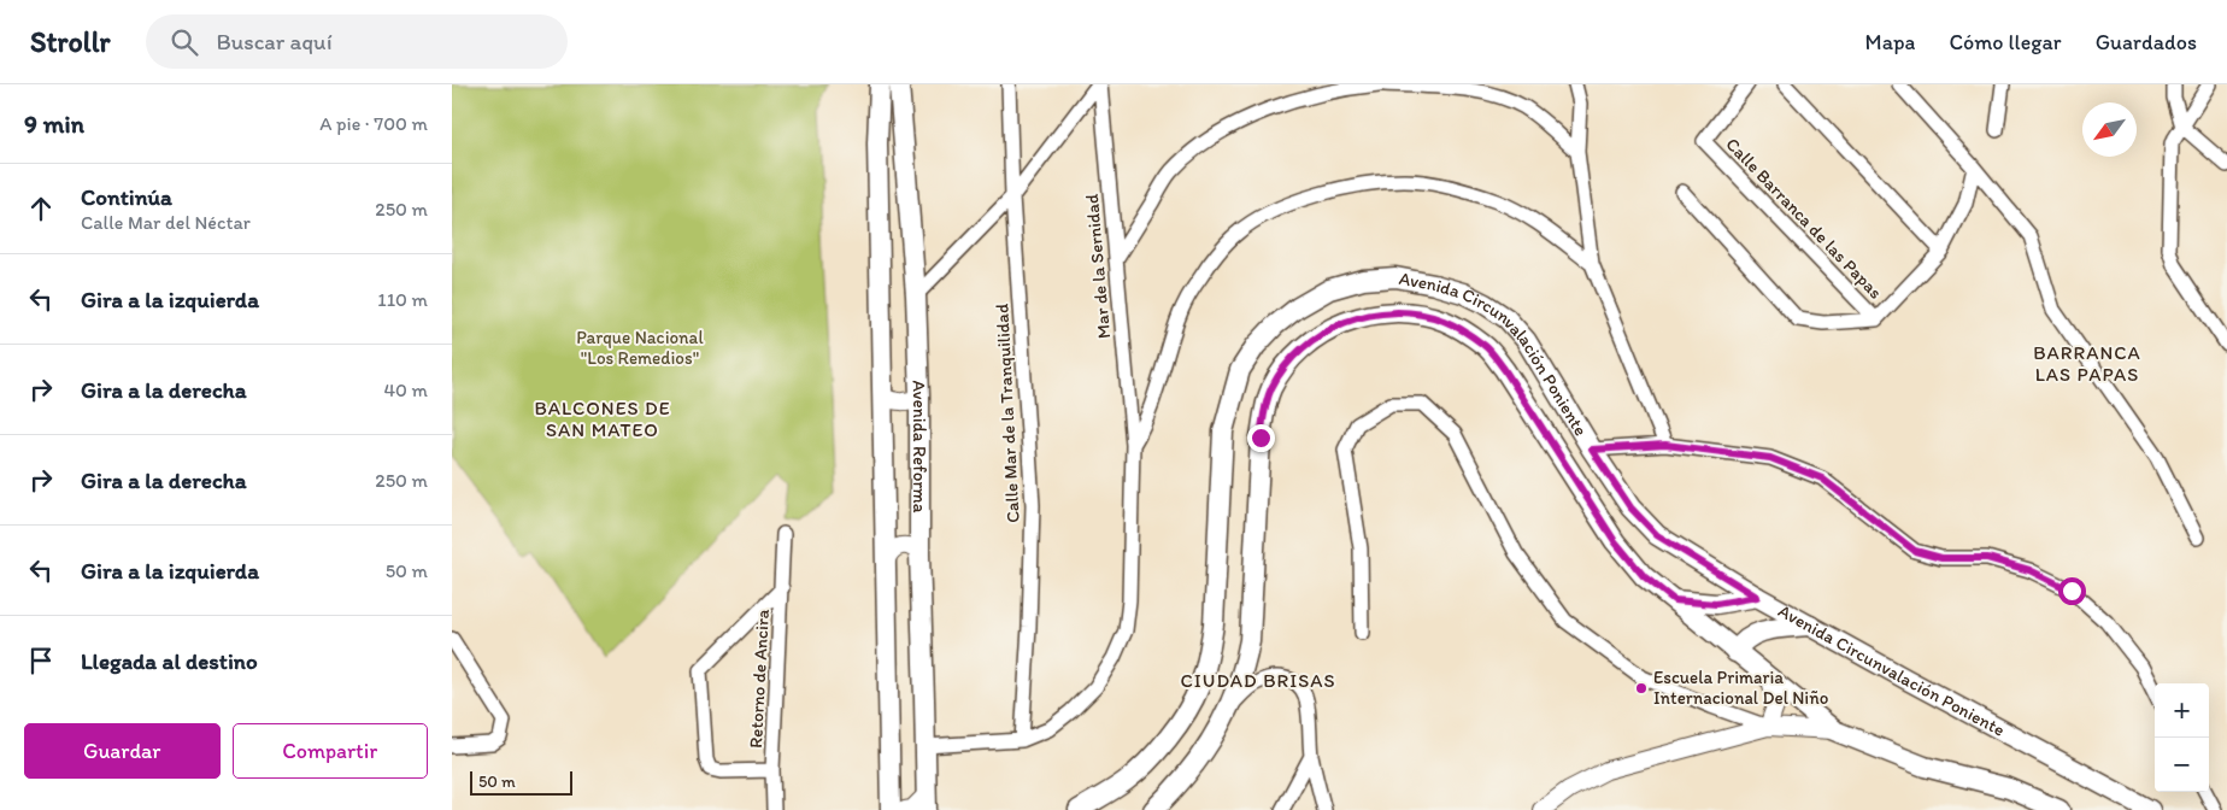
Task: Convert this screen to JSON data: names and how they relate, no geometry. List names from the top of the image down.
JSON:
{
  "streets": {
    "main road": ["Avenida Circunvalación Poniente", "Avenida Reforma"],
    "street": [
      "Calle Barranca de las Papas",
      "Mar de la Sernidad",
      "Calle Mar de la Tranquilidad",
      "Retorno de Ancira"
    ]
  },
  "crossings": [
    ["Mar de la Sernidad", "Calle Mar de la Tranquilidad"],
    ["Mar de la Sernidad", "Avenida Reforma"]
  ],
  "districts": ["BARRANCA LAS PAPAS", "BALCONES DE SAN MATEO", "CIUDAD BRISAS"],
  "parks": ["Parque Nacional \"Los Remedios\""],
  "places": ["Escuela Primaria Internacional Del Niño"],
  "scale_bar": "50 m",
  "north": "bottom left",
  "page": {
    "header": "Strollr",
    "search": "Buscar aquí",
    "nav": ["Mapa", "Cómo llegar", "Guardados"],
    "heading": ["9 min", "A pie · 700 m"],
    "list": [
      ["Continúa", "Calle Mar del Néctar", "250 m"],
      ["Gira a la izquierda", "110 m"],
      ["Gira a la derecha", "40 m"],
      ["Gira a la derecha", "250 m"],
      ["Gira a la izquierda", "50 m"],
      "Llegada al destino"
    ],
    "map_buttons": ["+", "−"],
    "buttons": ["Guardar", "Compartir"],
    "scale": "50 m"
  }
}
